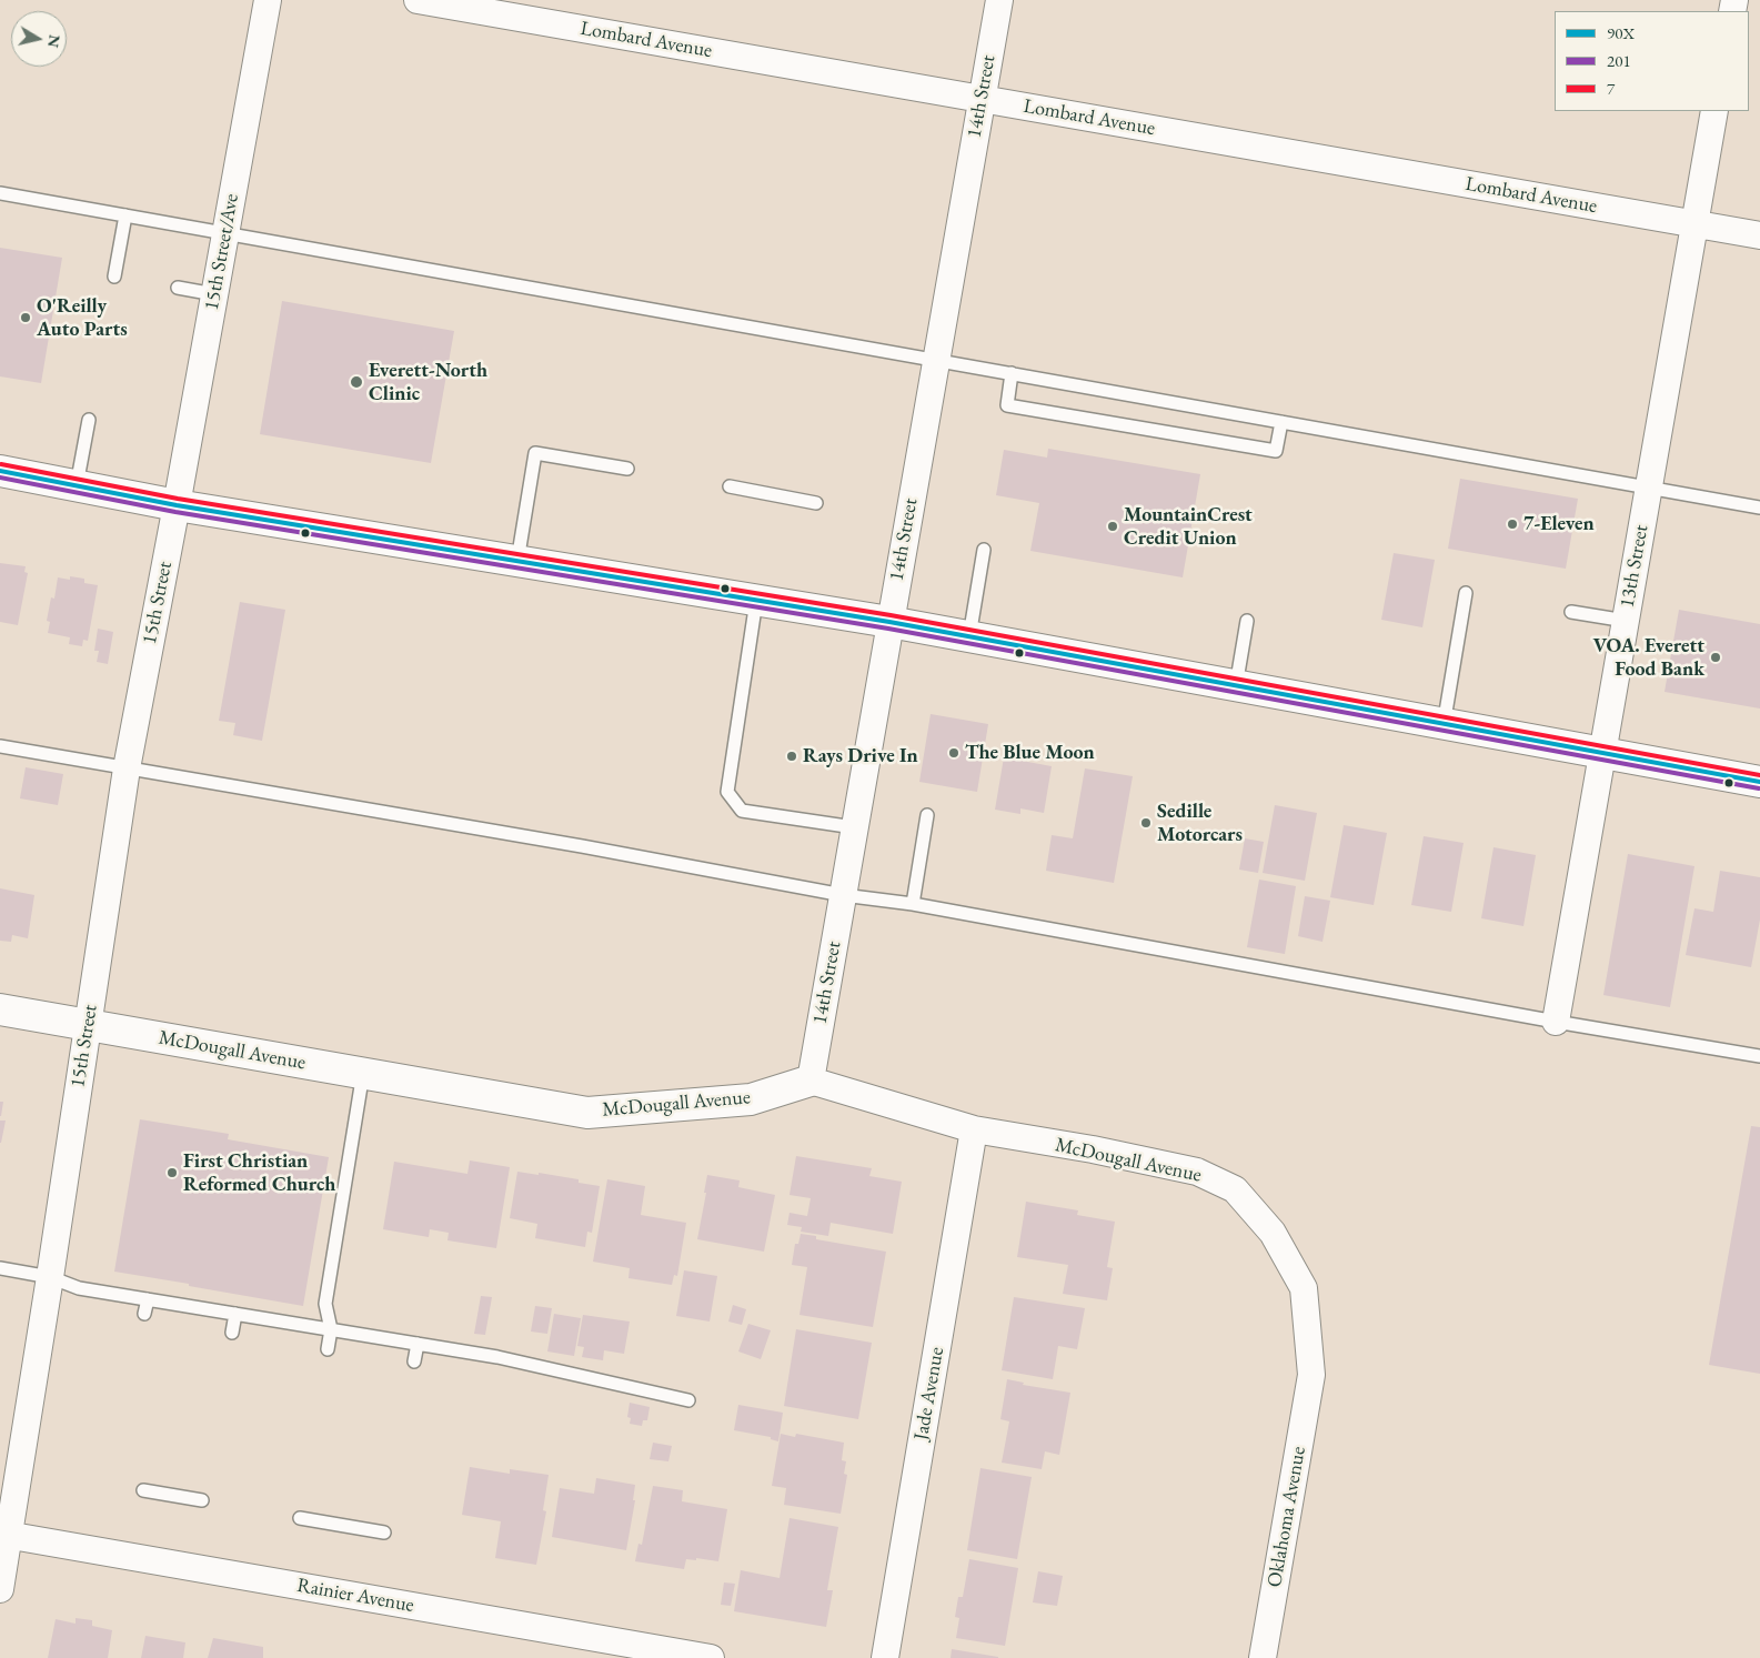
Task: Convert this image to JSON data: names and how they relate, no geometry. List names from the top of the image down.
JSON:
{
  "streets": {
    "main road": ["McDougall Avenue"],
    "street": [
      "Lombard Avenue",
      "14th Street",
      "15th Street/Ave",
      "13th Street",
      "15th Street",
      "Jade Avenue",
      "Oklahoma Avenue",
      "Rainier Avenue"
    ]
  },
  "crossings": [
    ["Lombard Avenue", "14th Street"],
    ["Lombard Avenue", "13th Street"],
    ["14th Street", "McDougall Avenue"],
    ["15th Street/Ave", "15th Street"],
    ["15th Street", "McDougall Avenue"],
    ["15th Street", "Rainier Avenue"],
    ["McDougall Avenue", "Jade Avenue"],
    ["McDougall Avenue", "Oklahoma Avenue"]
  ],
  "places": [
    "O'Reilly Auto Parts",
    "Everett-North Clinic",
    "7-Eleven",
    "MountainCrest Credit Union",
    "VOA. Everett Food Bank",
    "The Blue Moon",
    "Rays Drive In",
    "Sedille Motorcars",
    "First Christian Reformed Church"
  ],
  "lines": ["transit line 7", "transit line 90X", "transit line 201"],
  "legend": ["90X", "201", "7"],
  "north": "right"
}
